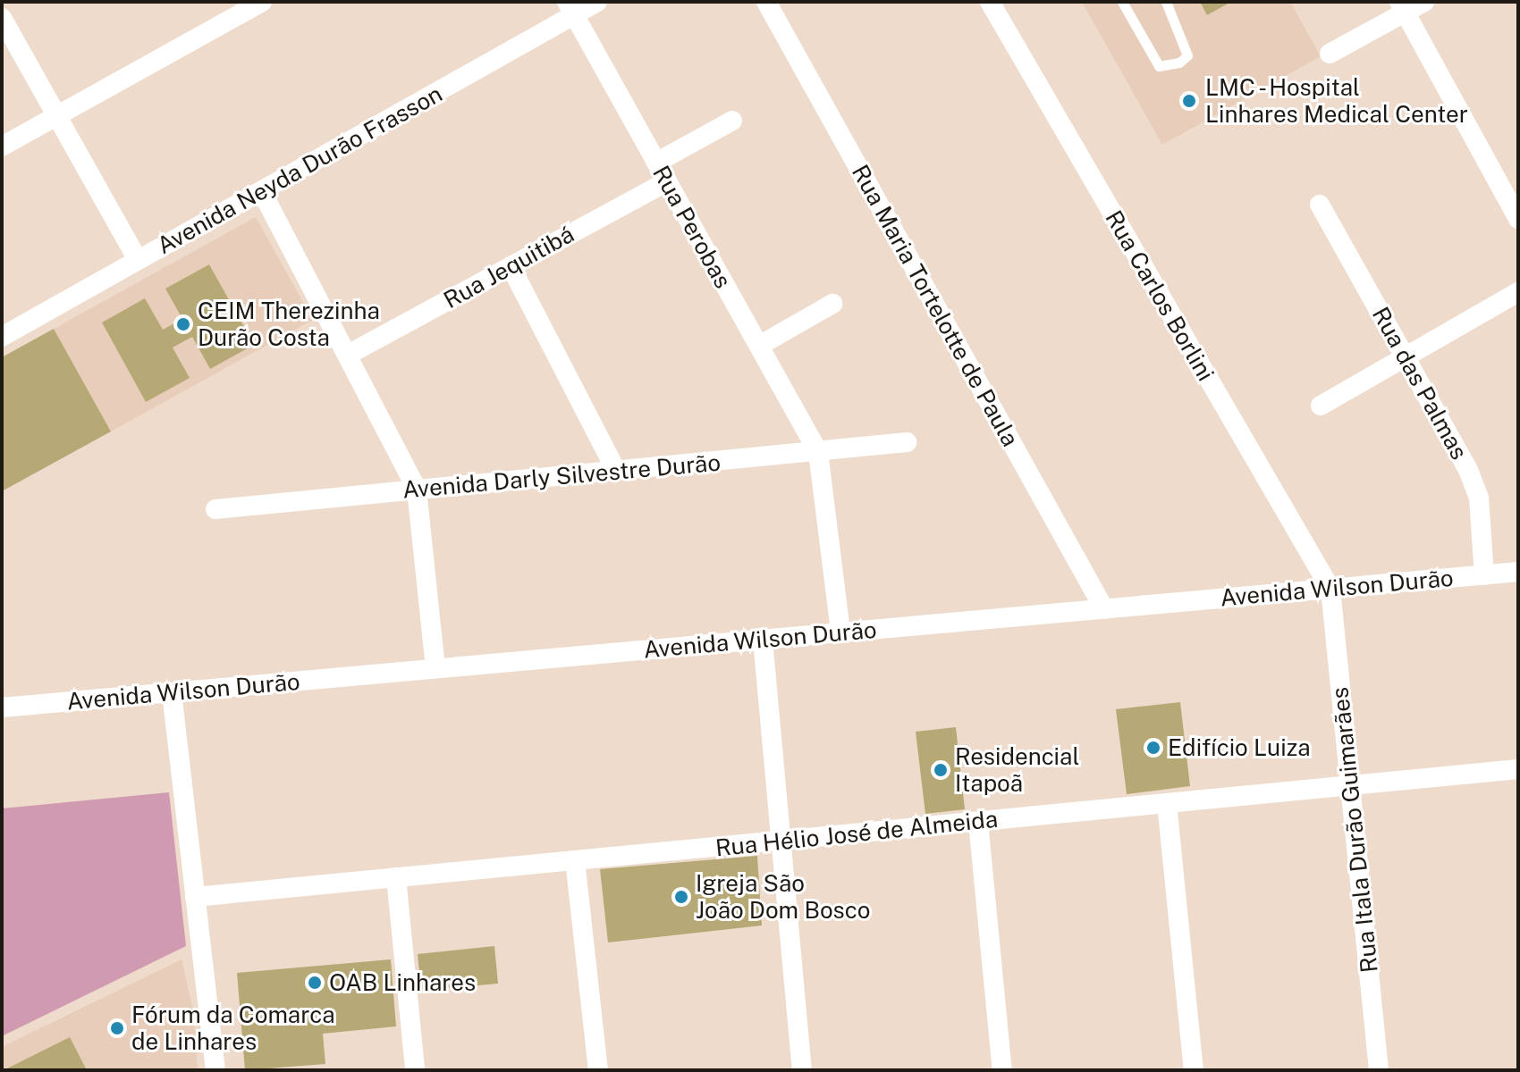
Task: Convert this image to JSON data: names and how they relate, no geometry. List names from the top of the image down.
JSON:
{
  "streets": {
    "street": [
      "Avenida Neyda Durão Frasson",
      "Rua Perobas",
      "Rua Jequitibá",
      "Rua Carlos Borlini",
      "Rua Maria Tortelotte de Paula",
      "Rua das Palmas",
      "Avenida Darly Silvestre Durão",
      "Avenida Wilson Durão",
      "Rua Itala Durão Guimarães",
      "Rua Hélio José de Almeida"
    ]
  },
  "crossings": [
    ["Avenida Neyda Durão Frasson", "Rua Perobas"],
    ["Rua Perobas", "Rua Jequitibá"],
    ["Rua Perobas", "Avenida Darly Silvestre Durão"],
    ["Rua Carlos Borlini", "Avenida Wilson Durão"],
    ["Rua Carlos Borlini", "Rua Itala Durão Guimarães"],
    ["Rua Maria Tortelotte de Paula", "Avenida Wilson Durão"],
    ["Rua das Palmas", "Avenida Wilson Durão"],
    ["Avenida Wilson Durão", "Rua Itala Durão Guimarães"],
    ["Rua Itala Durão Guimarães", "Rua Hélio José de Almeida"]
  ],
  "places": [
    "LMC - Hospital Linhares Medical Center",
    "CEIM Therezinha Durão Costa",
    "Edifício Luiza",
    "Residencial Itapoã",
    "Igreja São João Dom Bosco",
    "OAB Linhares",
    "Fórum da Comarca de Linhares"
  ]
}
